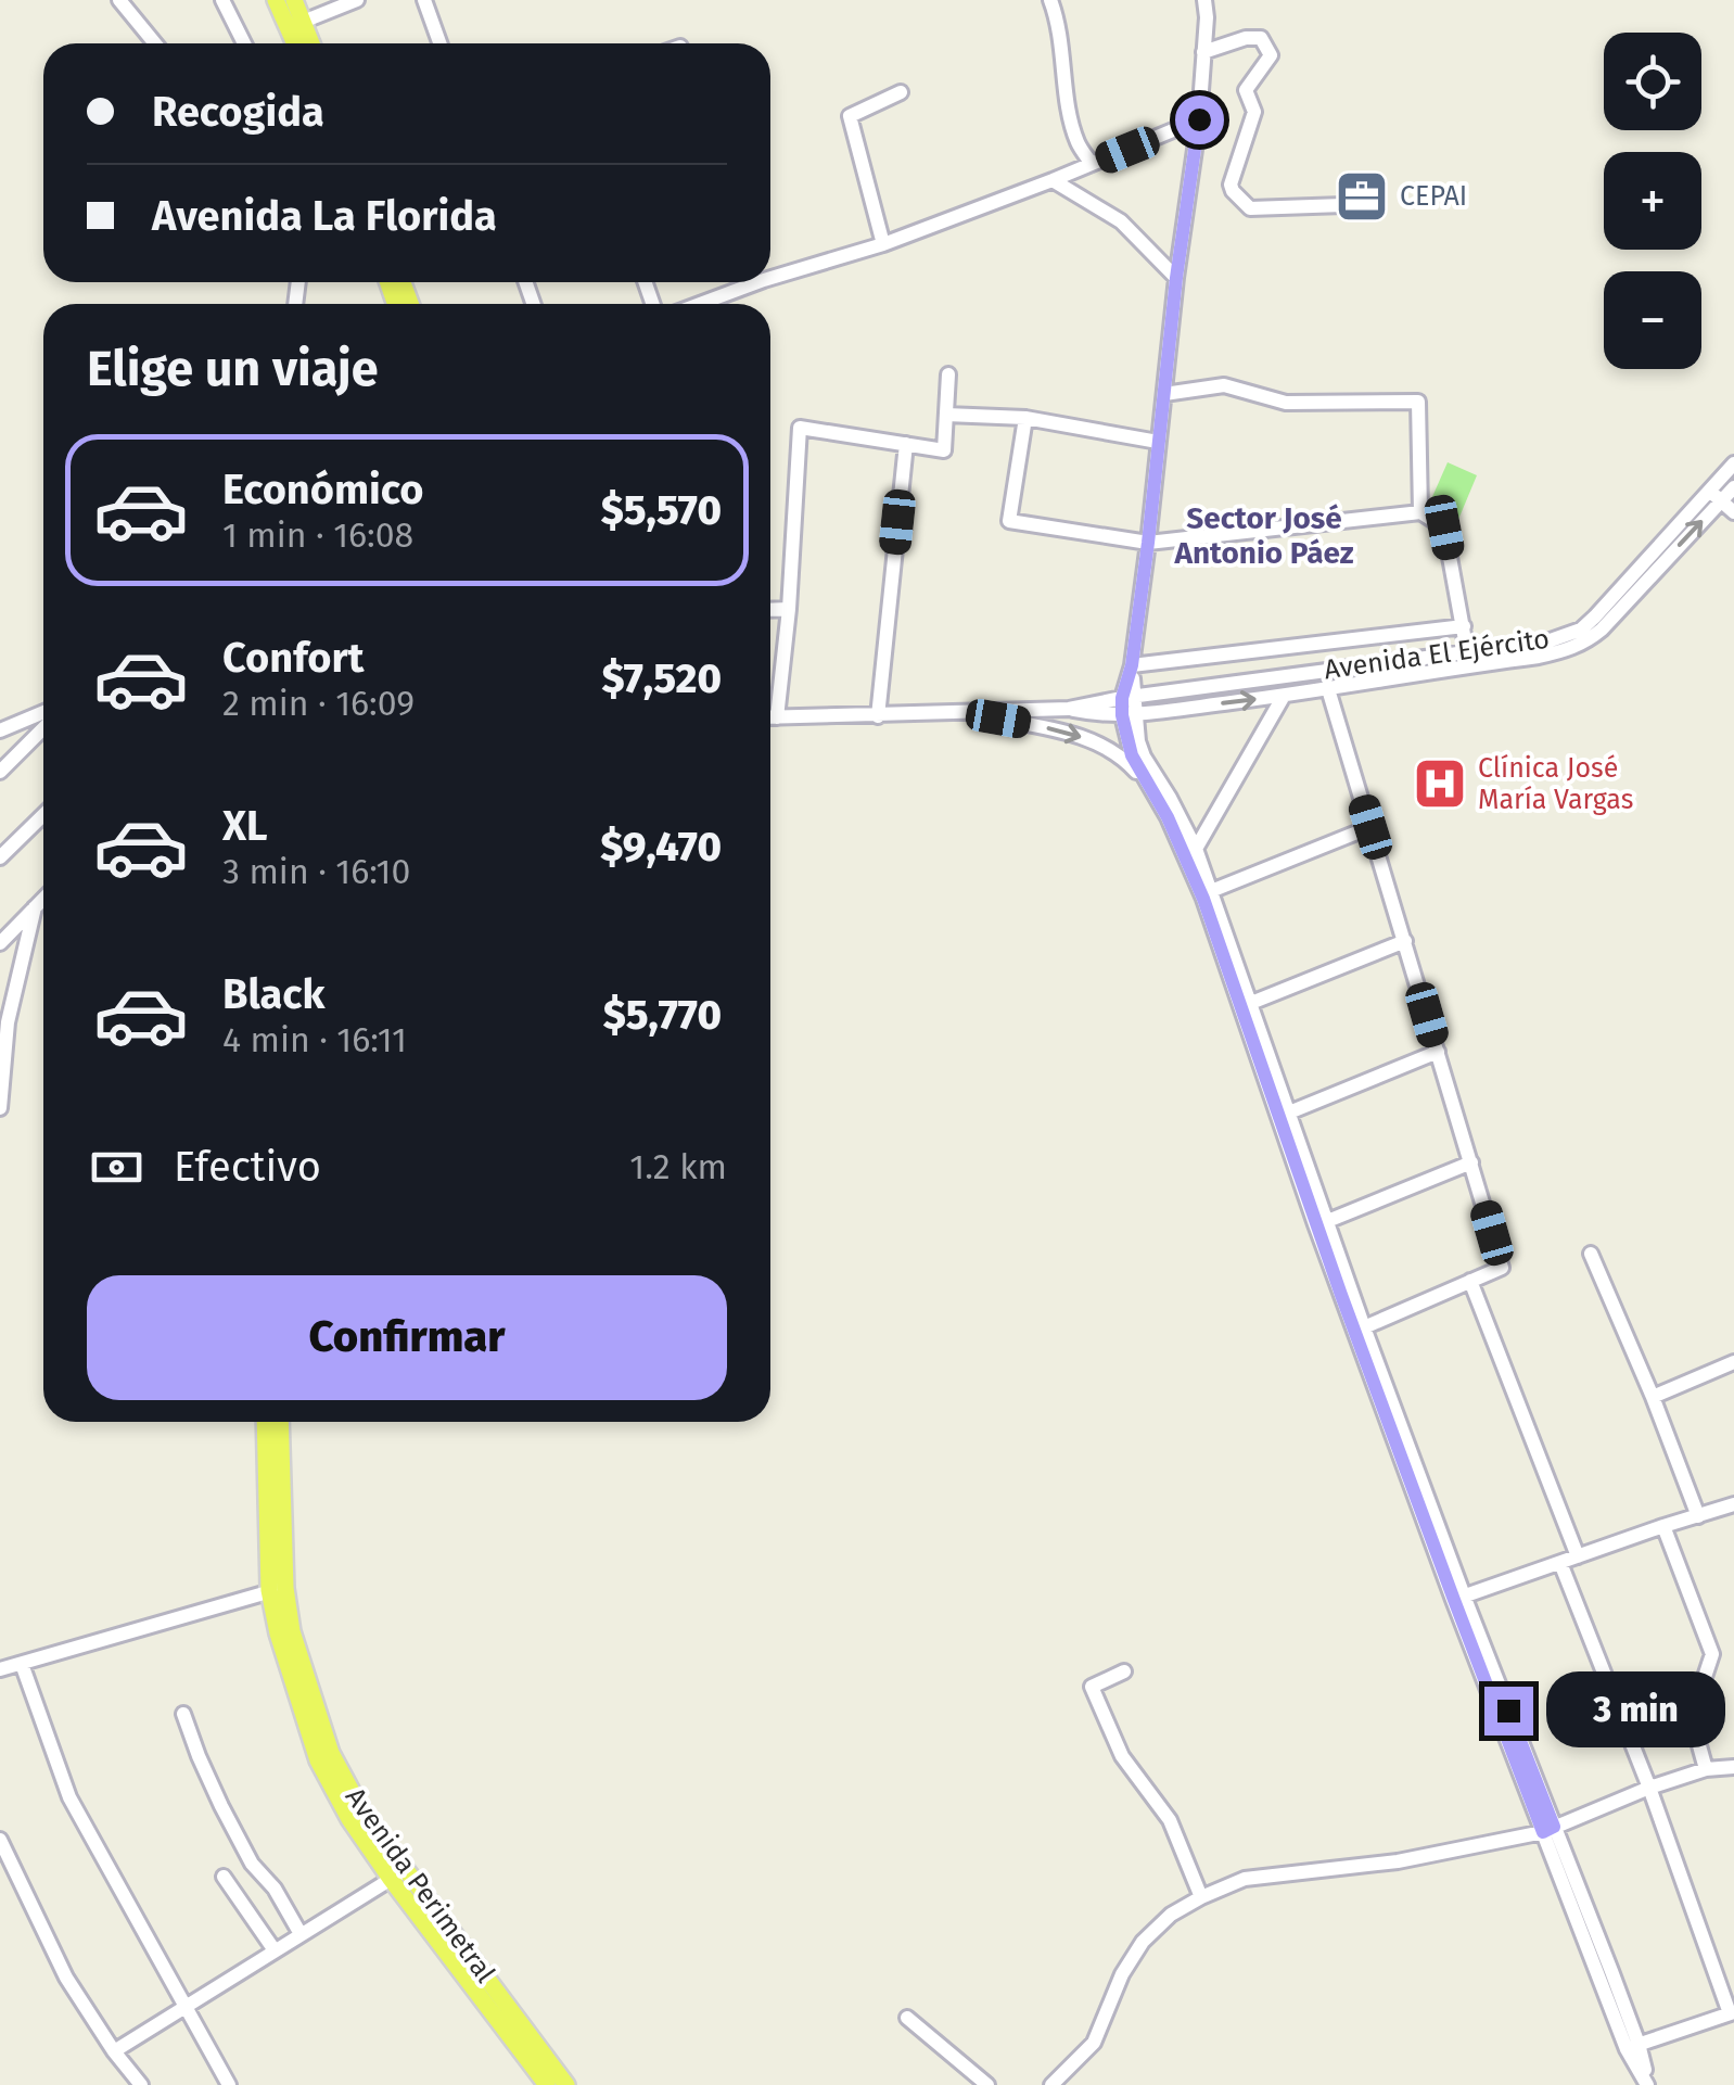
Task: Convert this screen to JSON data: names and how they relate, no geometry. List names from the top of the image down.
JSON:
{
  "streets": {
    "main road": ["Avenida Perimetral"],
    "street": ["Avenida El Ejército"]
  },
  "districts": ["Sector José Antonio Páez"],
  "places": {
    "office": ["CEPAI"],
    "hospital": ["Clínica José María Vargas"]
  },
  "page": {
    "map_buttons": ["+", "−"],
    "banner": ["Recogida", "Avenida La Florida"],
    "heading": "Elige un viaje",
    "list": [
      {
        "name": "Económico",
        "note": "1 min · 16:08",
        "value": "$5,570"
      },
      {
        "name": "Confort",
        "note": "2 min · 16:09",
        "value": "$7,520"
      },
      {
        "name": "XL",
        "note": "3 min · 16:10",
        "value": "$9,470"
      },
      {
        "name": "Black",
        "note": "4 min · 16:11",
        "value": "$5,770"
      }
    ],
    "pay": ["Efectivo", "1.2 km"],
    "buttons": "Confirmar",
    "bubble": "3 min"
  }
}
